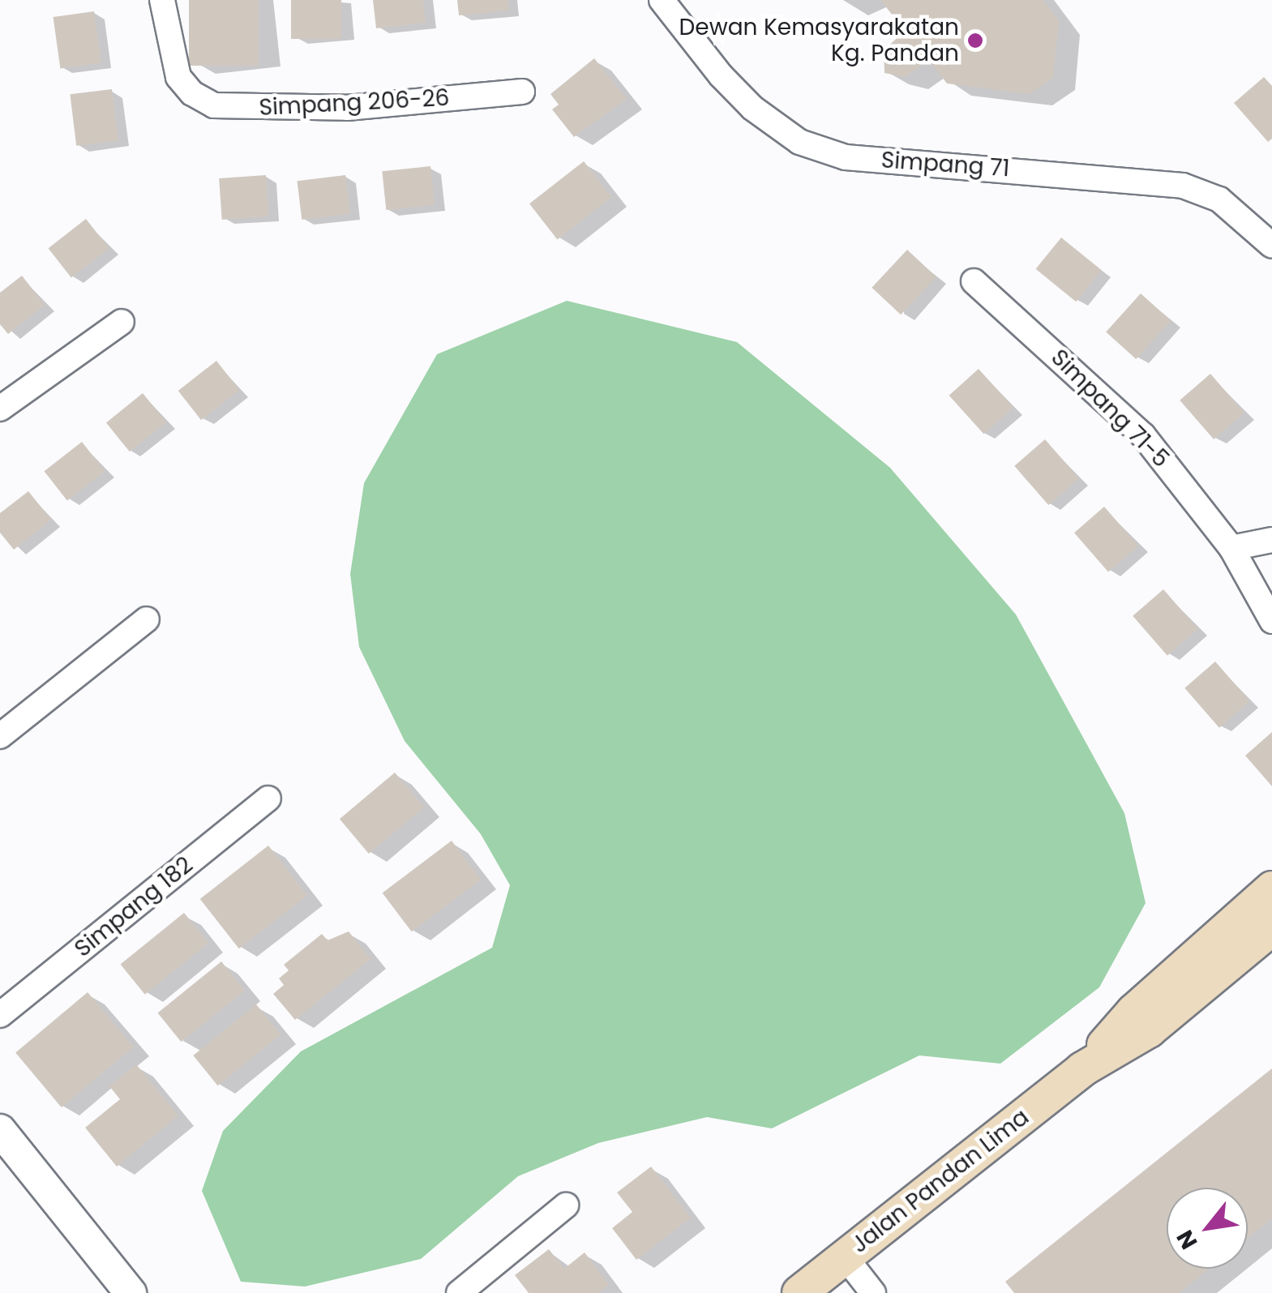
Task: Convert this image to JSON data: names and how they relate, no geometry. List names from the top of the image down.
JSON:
{
  "streets": {
    "main road": ["Jalan Pandan Lima"],
    "street": [
      "Simpang 206-26",
      "Simpang 71",
      "Simpang 71-5",
      "Simpang 182"
    ]
  },
  "places": ["Dewan Kemasyarakatan Kg. Pandan"],
  "north": "bottom left"
}
